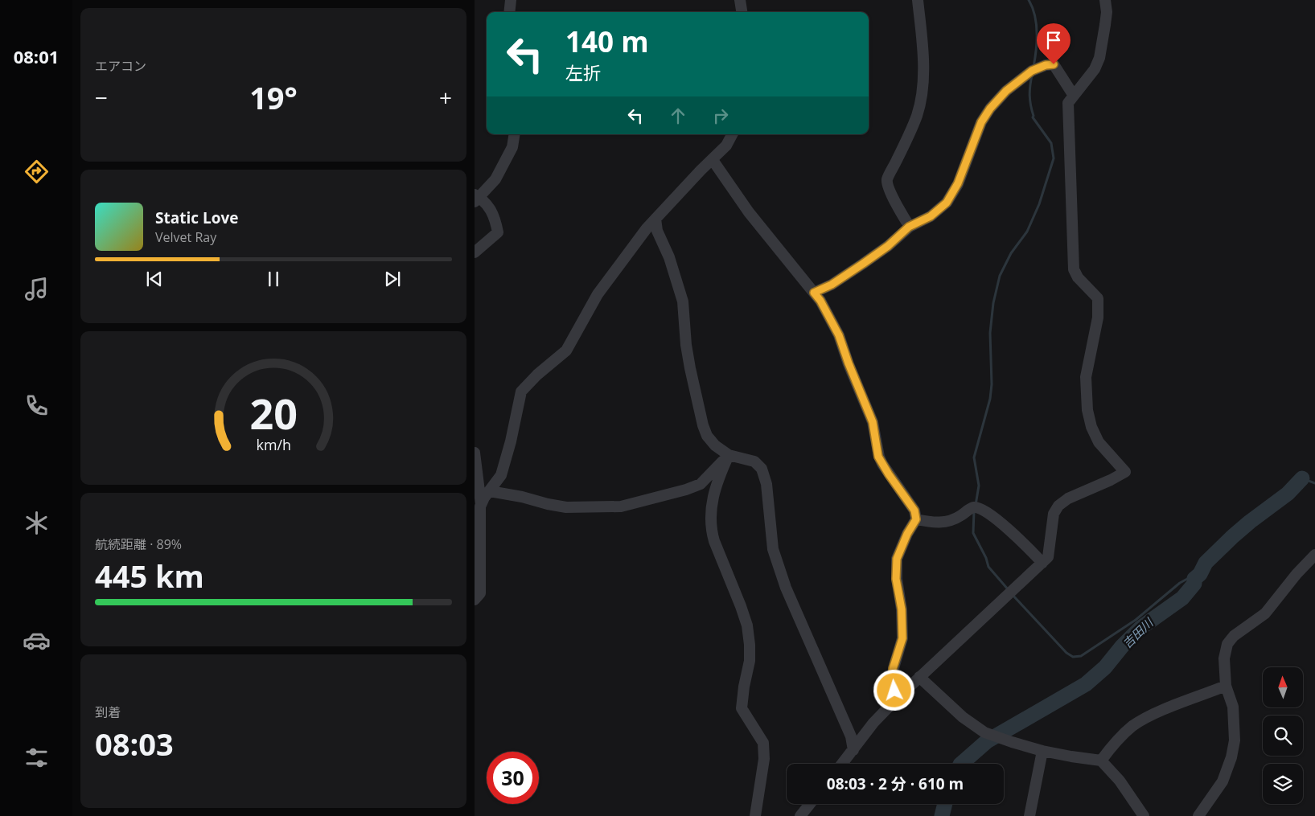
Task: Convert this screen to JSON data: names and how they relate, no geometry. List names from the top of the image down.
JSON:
{
  "water": ["吉田川"],
  "north": "top",
  "page": {
    "tabs": "08:01",
    "tile": [
      "エアコン",
      ["航続距離 · 89%", "445 km"],
      ["到着", "08:03"]
    ],
    "turn": ["140 m", "左折"],
    "heat": ["−", "19°", "+"],
    "song": ["Static Love", "Velvet Ray"],
    "limit": "30",
    "trip": "08:03 · 2 分 · 610 m",
    "gauge": ["20", "km/h"]
  }
}
